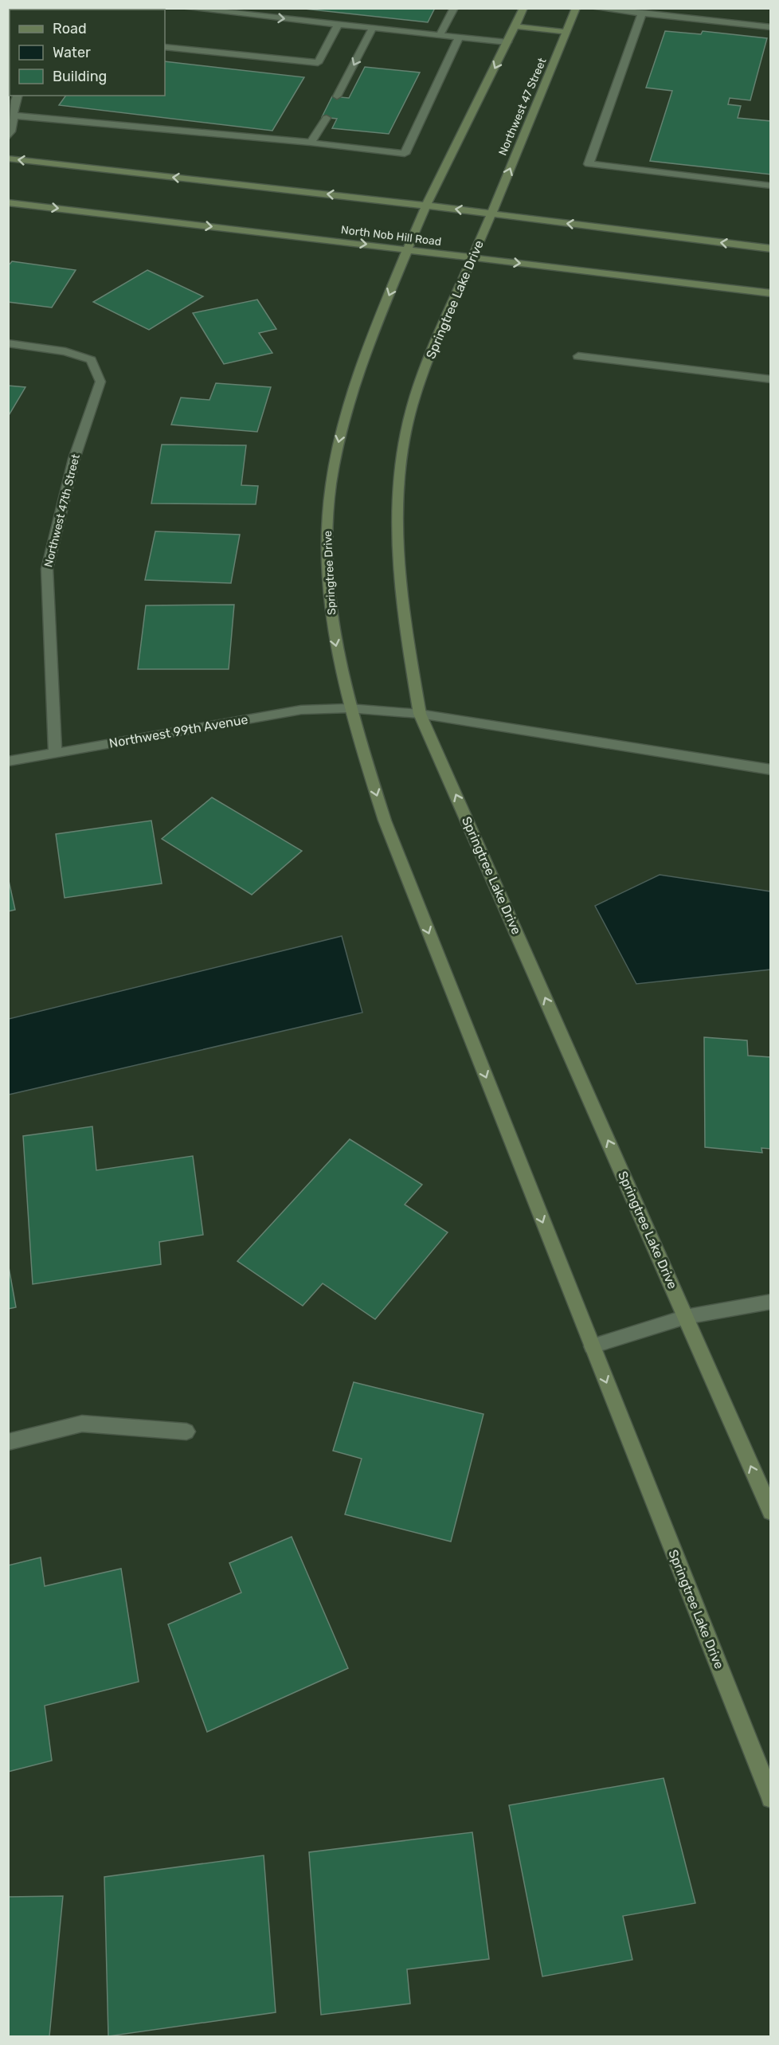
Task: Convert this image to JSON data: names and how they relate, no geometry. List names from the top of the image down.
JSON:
{
  "streets": {
    "street": [
      "Northwest 47 Street",
      "North Nob Hill Road",
      "Springtree Lake Drive",
      "Northwest 47th Street",
      "Springtree Drive",
      "Northwest 99th Avenue"
    ]
  },
  "crossings": [
    ["Northwest 47 Street", "Springtree Lake Drive"],
    ["North Nob Hill Road", "Springtree Lake Drive"],
    ["North Nob Hill Road", "Springtree Drive"],
    ["Springtree Lake Drive", "Springtree Drive"],
    ["Springtree Lake Drive", "Northwest 99th Avenue"],
    ["Northwest 47th Street", "Northwest 99th Avenue"],
    ["Springtree Drive", "Northwest 99th Avenue"]
  ],
  "one_way": ["Springtree Drive"],
  "legend": ["Road", "Water", "Building"]
}
